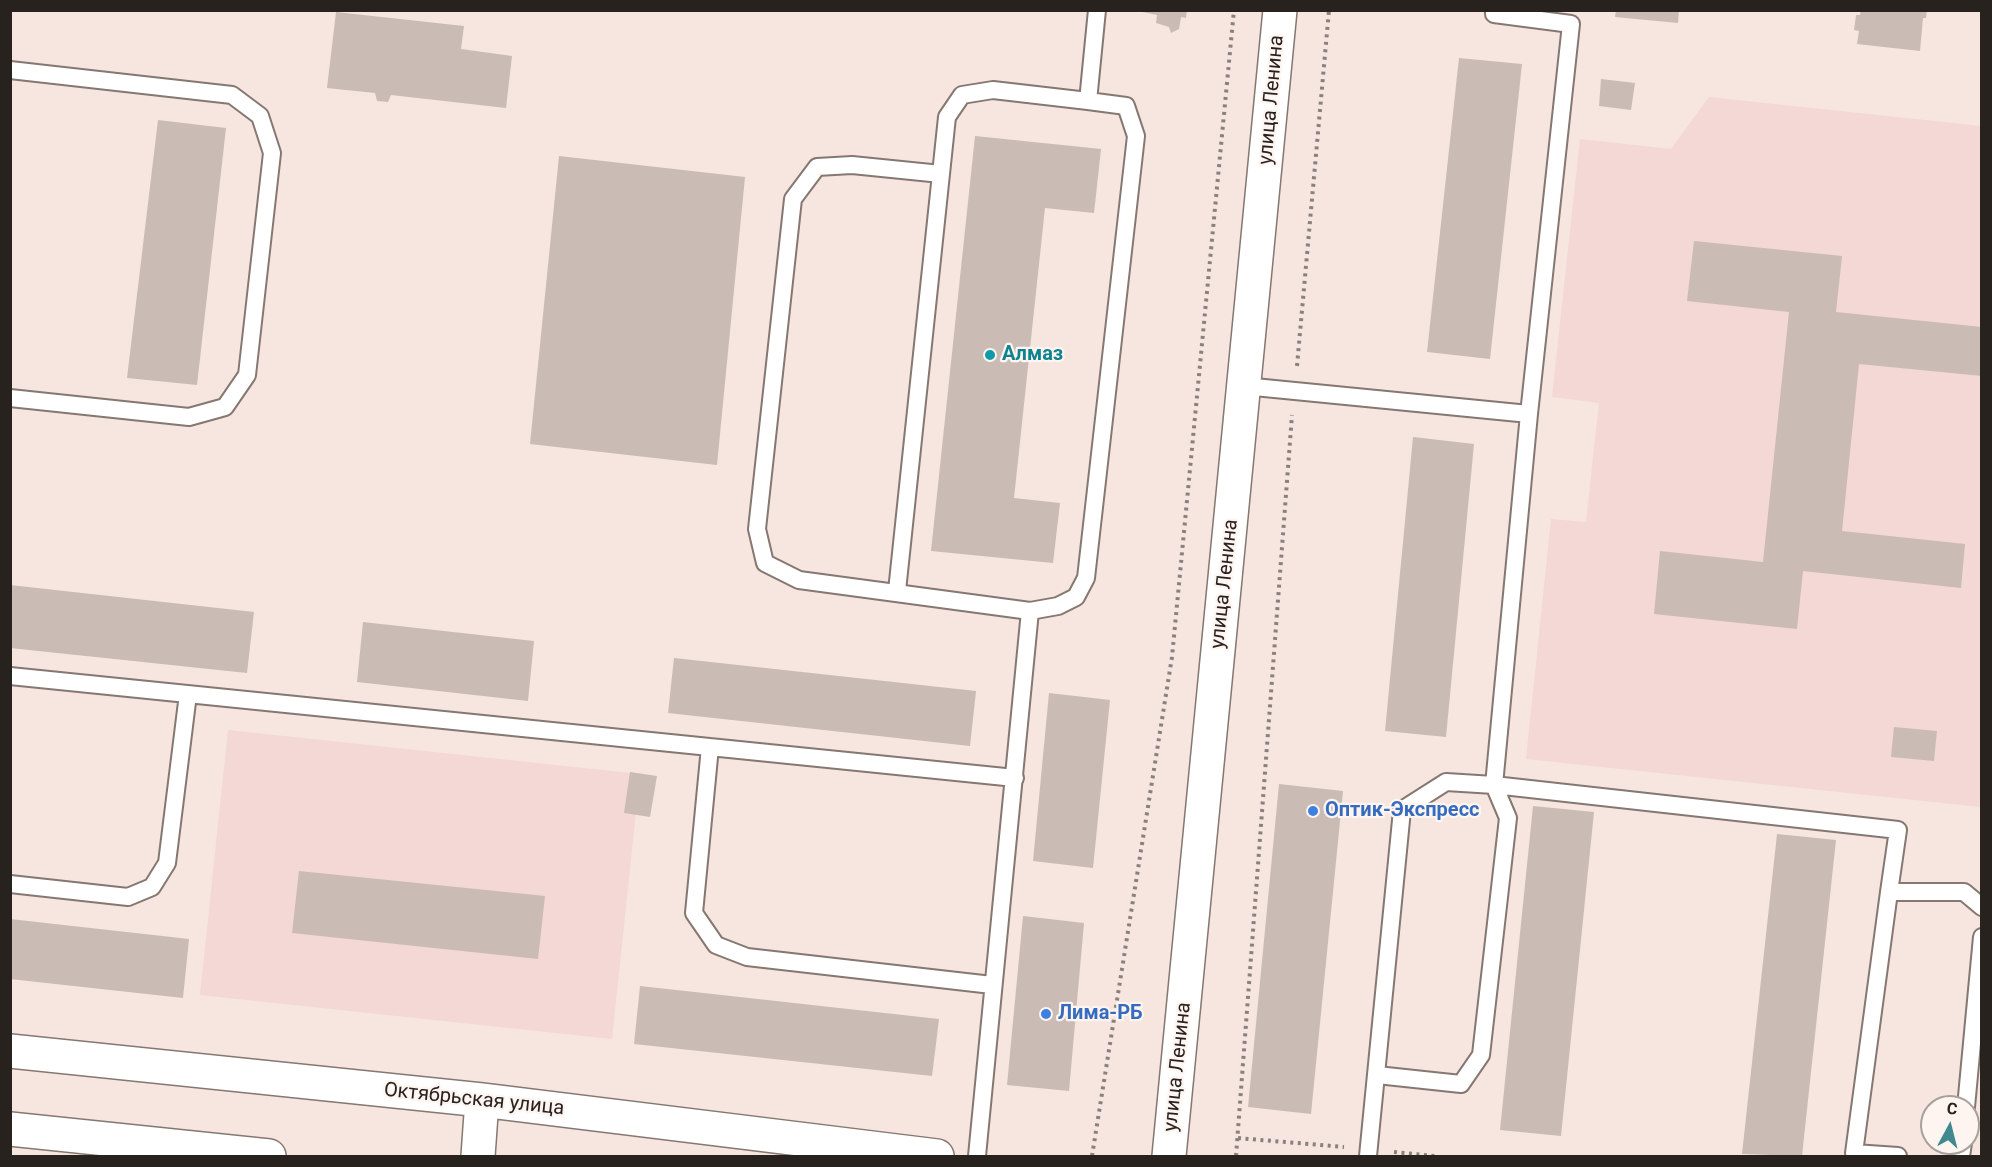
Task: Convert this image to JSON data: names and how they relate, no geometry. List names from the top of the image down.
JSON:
{
  "streets": {
    "street": ["улица Ленина", "Октябрьская улица"]
  },
  "places": ["Алмаз", "Оптик-Экспресс", "Лима-РБ"],
  "north": "top"
}
